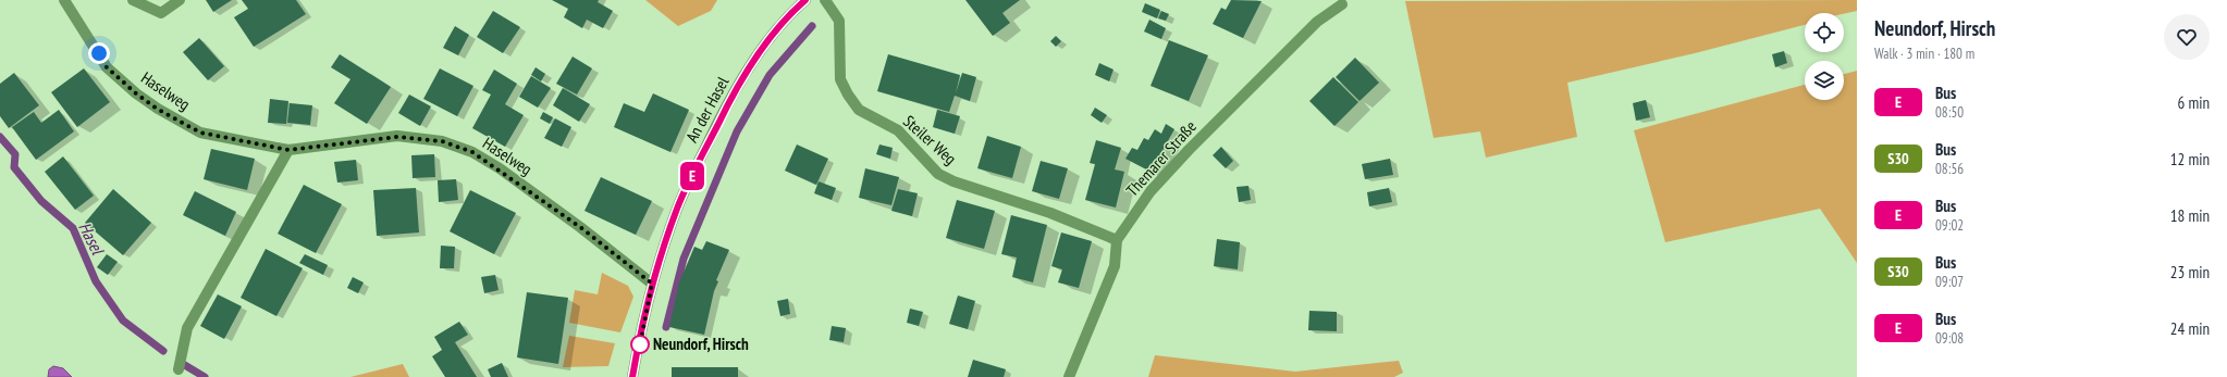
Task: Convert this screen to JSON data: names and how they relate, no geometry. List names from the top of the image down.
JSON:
{
  "streets": {
    "street": [
      "Haselweg",
      "An der Hasel",
      "Steiler Weg",
      "Themarer Straße"
    ]
  },
  "crossings": [
    ["Haselweg", "An der Hasel"],
    ["Steiler Weg", "Themarer Straße"]
  ],
  "water": ["Hasel"],
  "places": ["Neundorf, Hirsch"],
  "lines": ["bus line E"],
  "page": {
    "on_map": "E",
    "heading": ["Neundorf, Hirsch", "Walk · 3 min · 180 m"],
    "list": [
      {
        "mark": "E",
        "name": "Bus",
        "note": "08:50",
        "value": "6 min"
      },
      {
        "mark": "S30",
        "name": "Bus",
        "note": "08:56",
        "value": "12 min"
      },
      {
        "mark": "E",
        "name": "Bus",
        "note": "09:02",
        "value": "18 min"
      },
      {
        "mark": "S30",
        "name": "Bus",
        "note": "09:07",
        "value": "23 min"
      },
      {
        "mark": "E",
        "name": "Bus",
        "note": "09:08",
        "value": "24 min"
      }
    ]
  }
}
